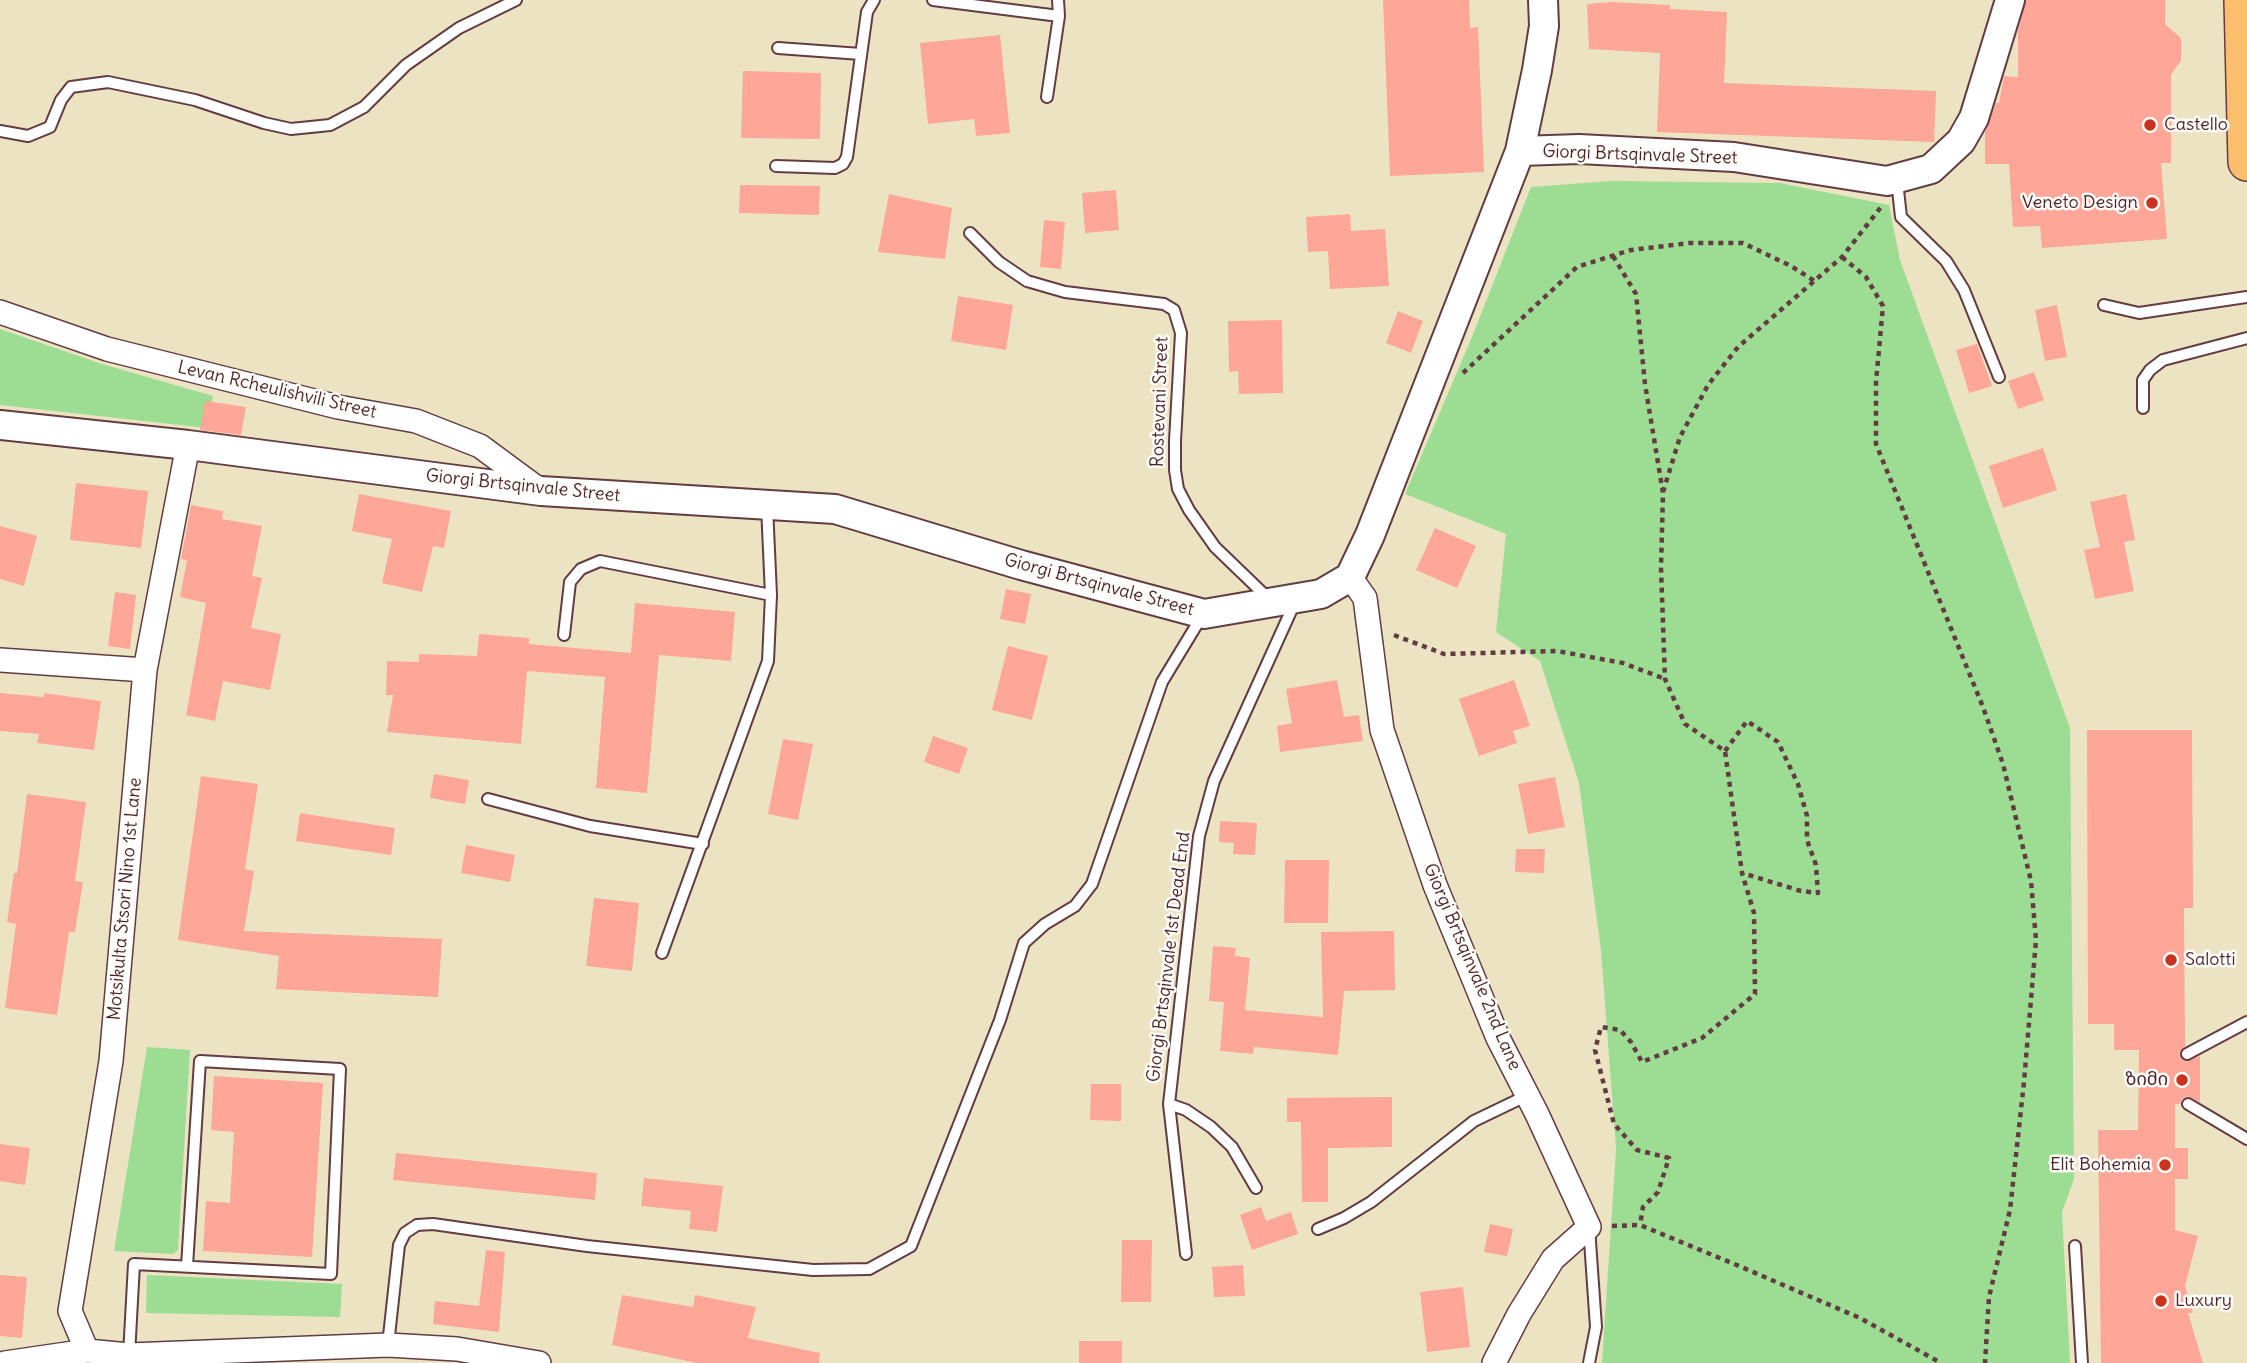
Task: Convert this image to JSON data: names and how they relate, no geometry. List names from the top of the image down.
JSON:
{
  "streets": {
    "street": [
      "Giorgi Brtsqinvale Street",
      "Levan Rcheulishvili Street",
      "Motsikulta Stsori Nino 1st Lane",
      "Giorgi Brtsqinvale 2nd Lane"
    ],
    "lane": ["Rostevani Street", "Giorgi Brtsqinvale 1st Dead End"]
  },
  "crossings": [
    ["Giorgi Brtsqinvale Street", "Levan Rcheulishvili Street"],
    ["Giorgi Brtsqinvale Street", "Rostevani Street"],
    ["Giorgi Brtsqinvale Street", "Motsikulta Stsori Nino 1st Lane"],
    ["Giorgi Brtsqinvale Street", "Giorgi Brtsqinvale 1st Dead End"],
    ["Giorgi Brtsqinvale Street", "Giorgi Brtsqinvale 2nd Lane"],
    ["Rostevani Street", "Giorgi Brtsqinvale 1st Dead End"]
  ],
  "places": [
    "Castello",
    "Veneto Design",
    "Salotti",
    "ზიმი",
    "Elit Bohemia",
    "Luxury"
  ]
}
